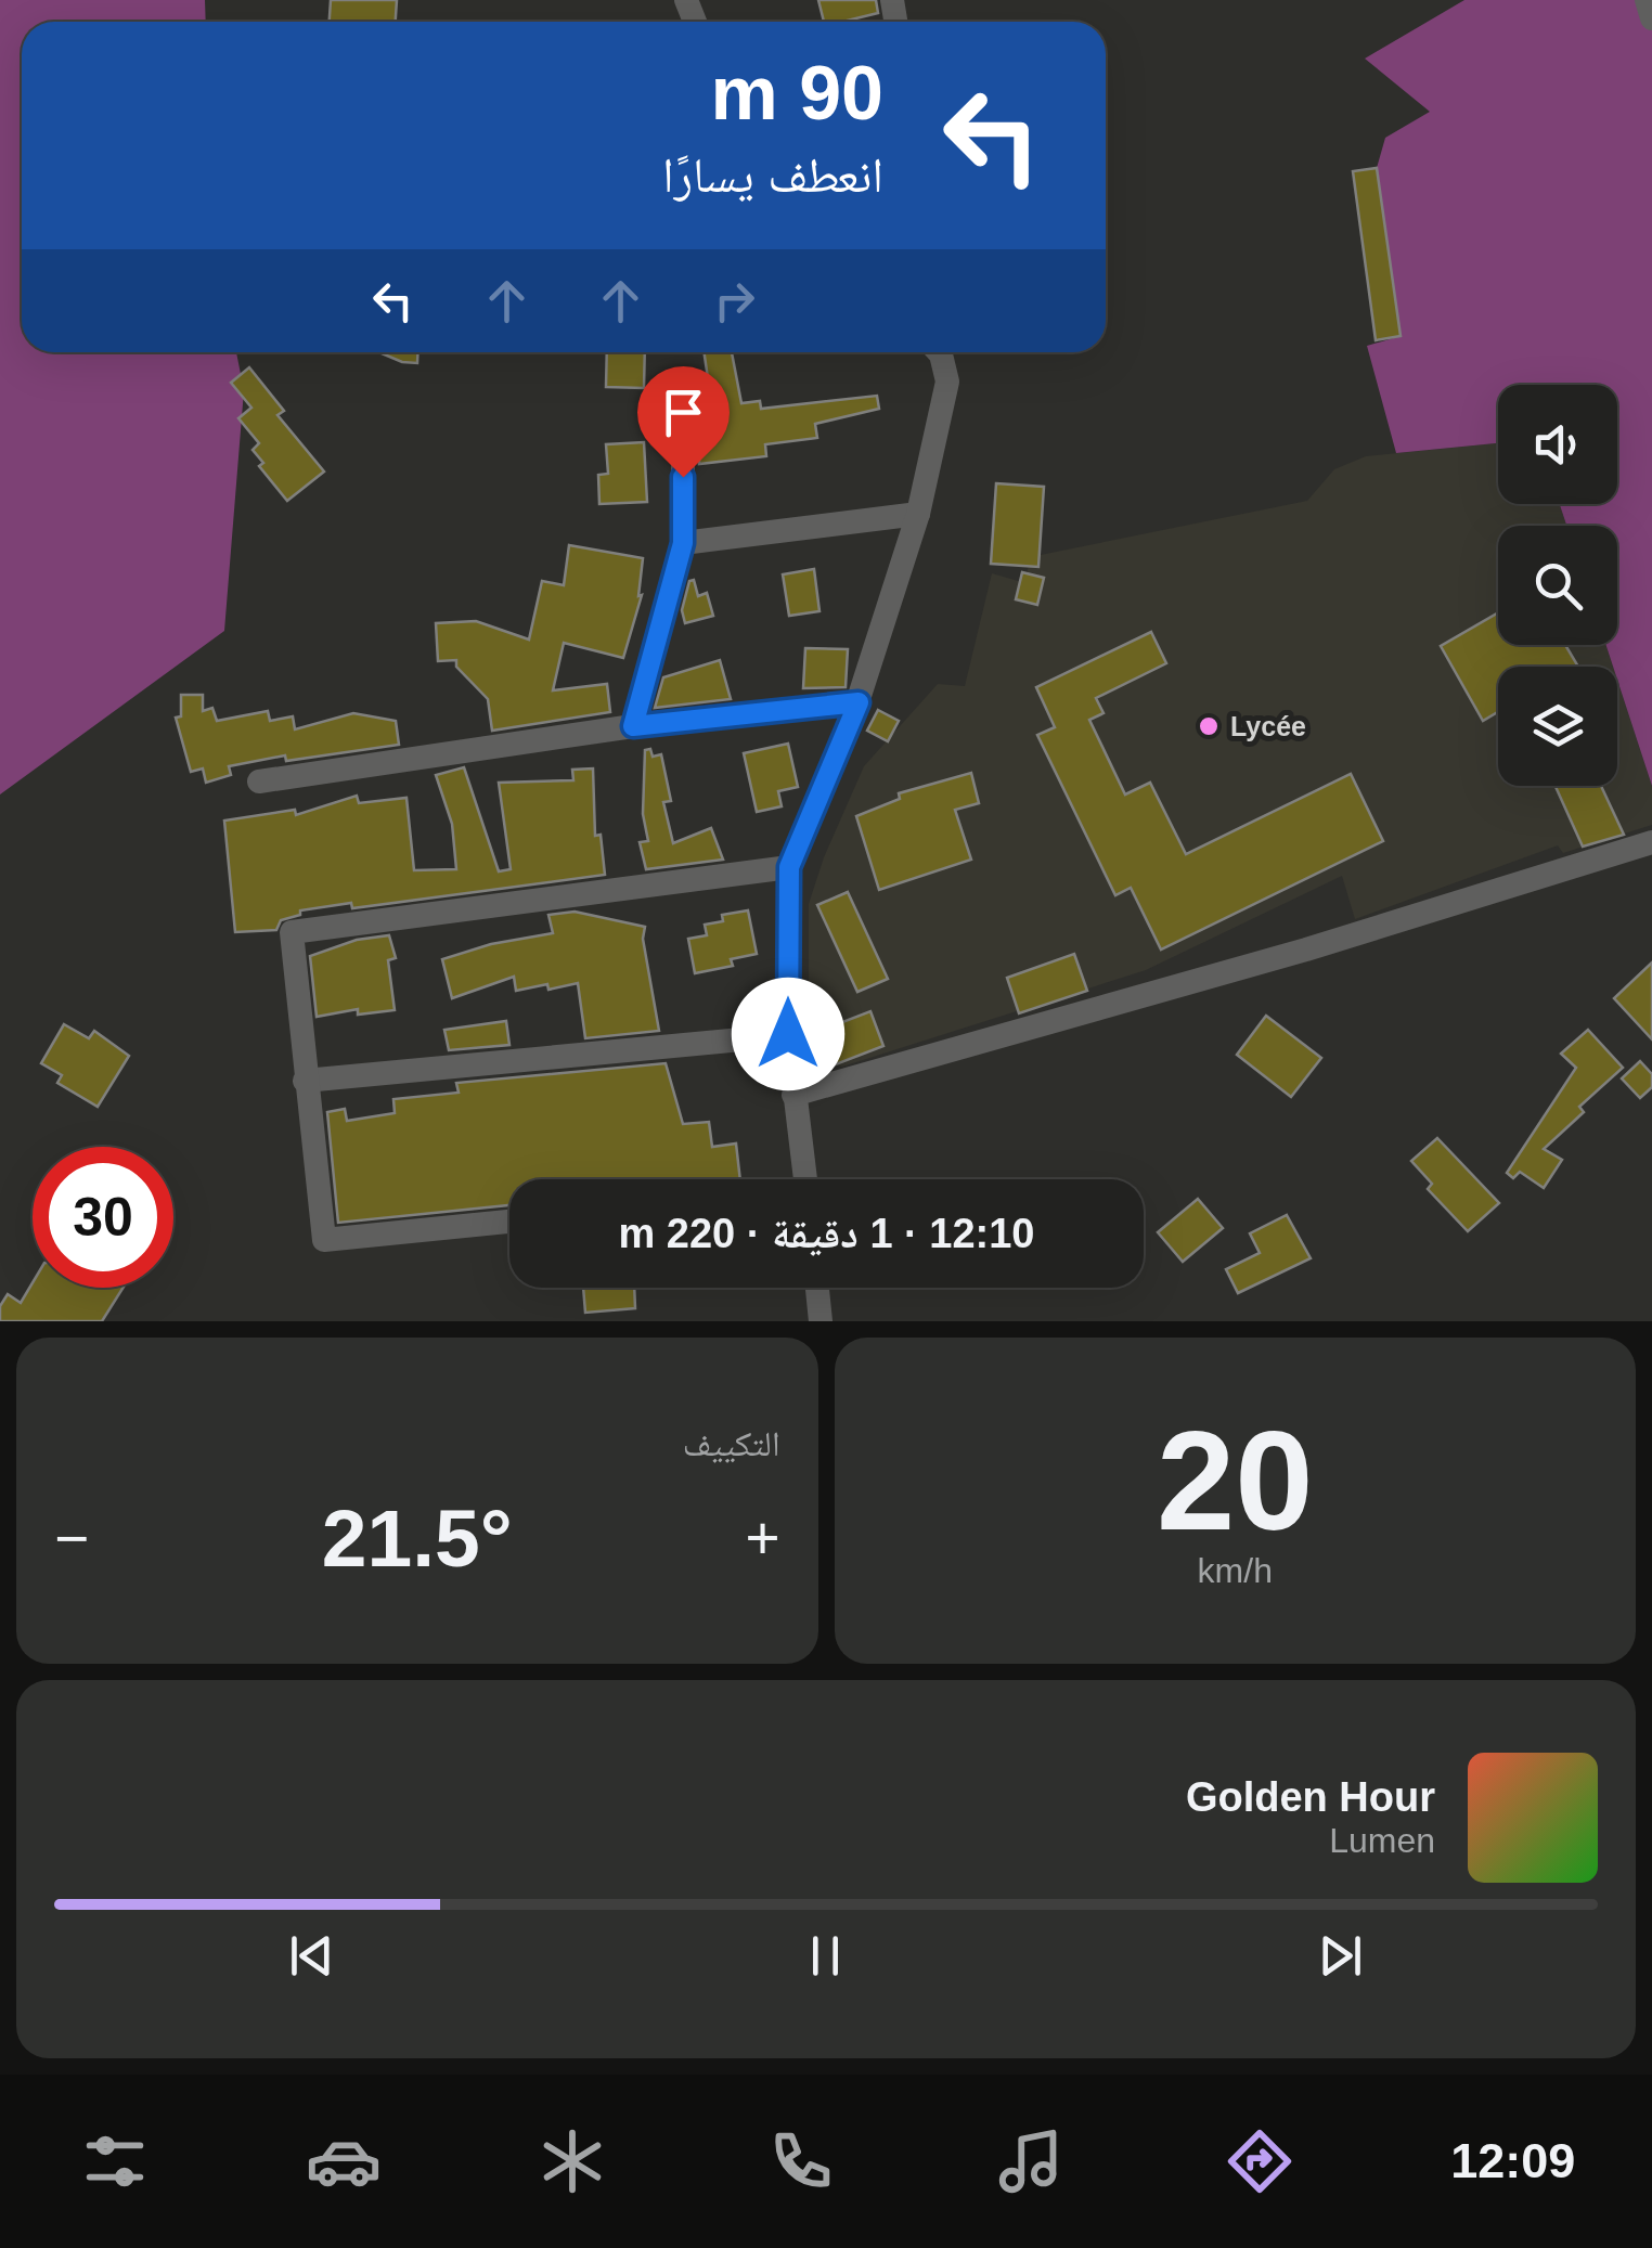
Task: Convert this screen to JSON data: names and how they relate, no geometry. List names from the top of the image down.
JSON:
{
  "places": ["Lycée"],
  "page": {
    "turn": ["90 m", "انعطف يسارًا"],
    "limit": "30",
    "trip": "12:10 · 1 دقيقة · 220 m",
    "tile": [
      ["20", "km/h"],
      "التكييف"
    ],
    "heat": ["−", "21.5°", "+"],
    "song": ["Golden Hour", "Lumen"],
    "tabs": "12:09"
  }
}
